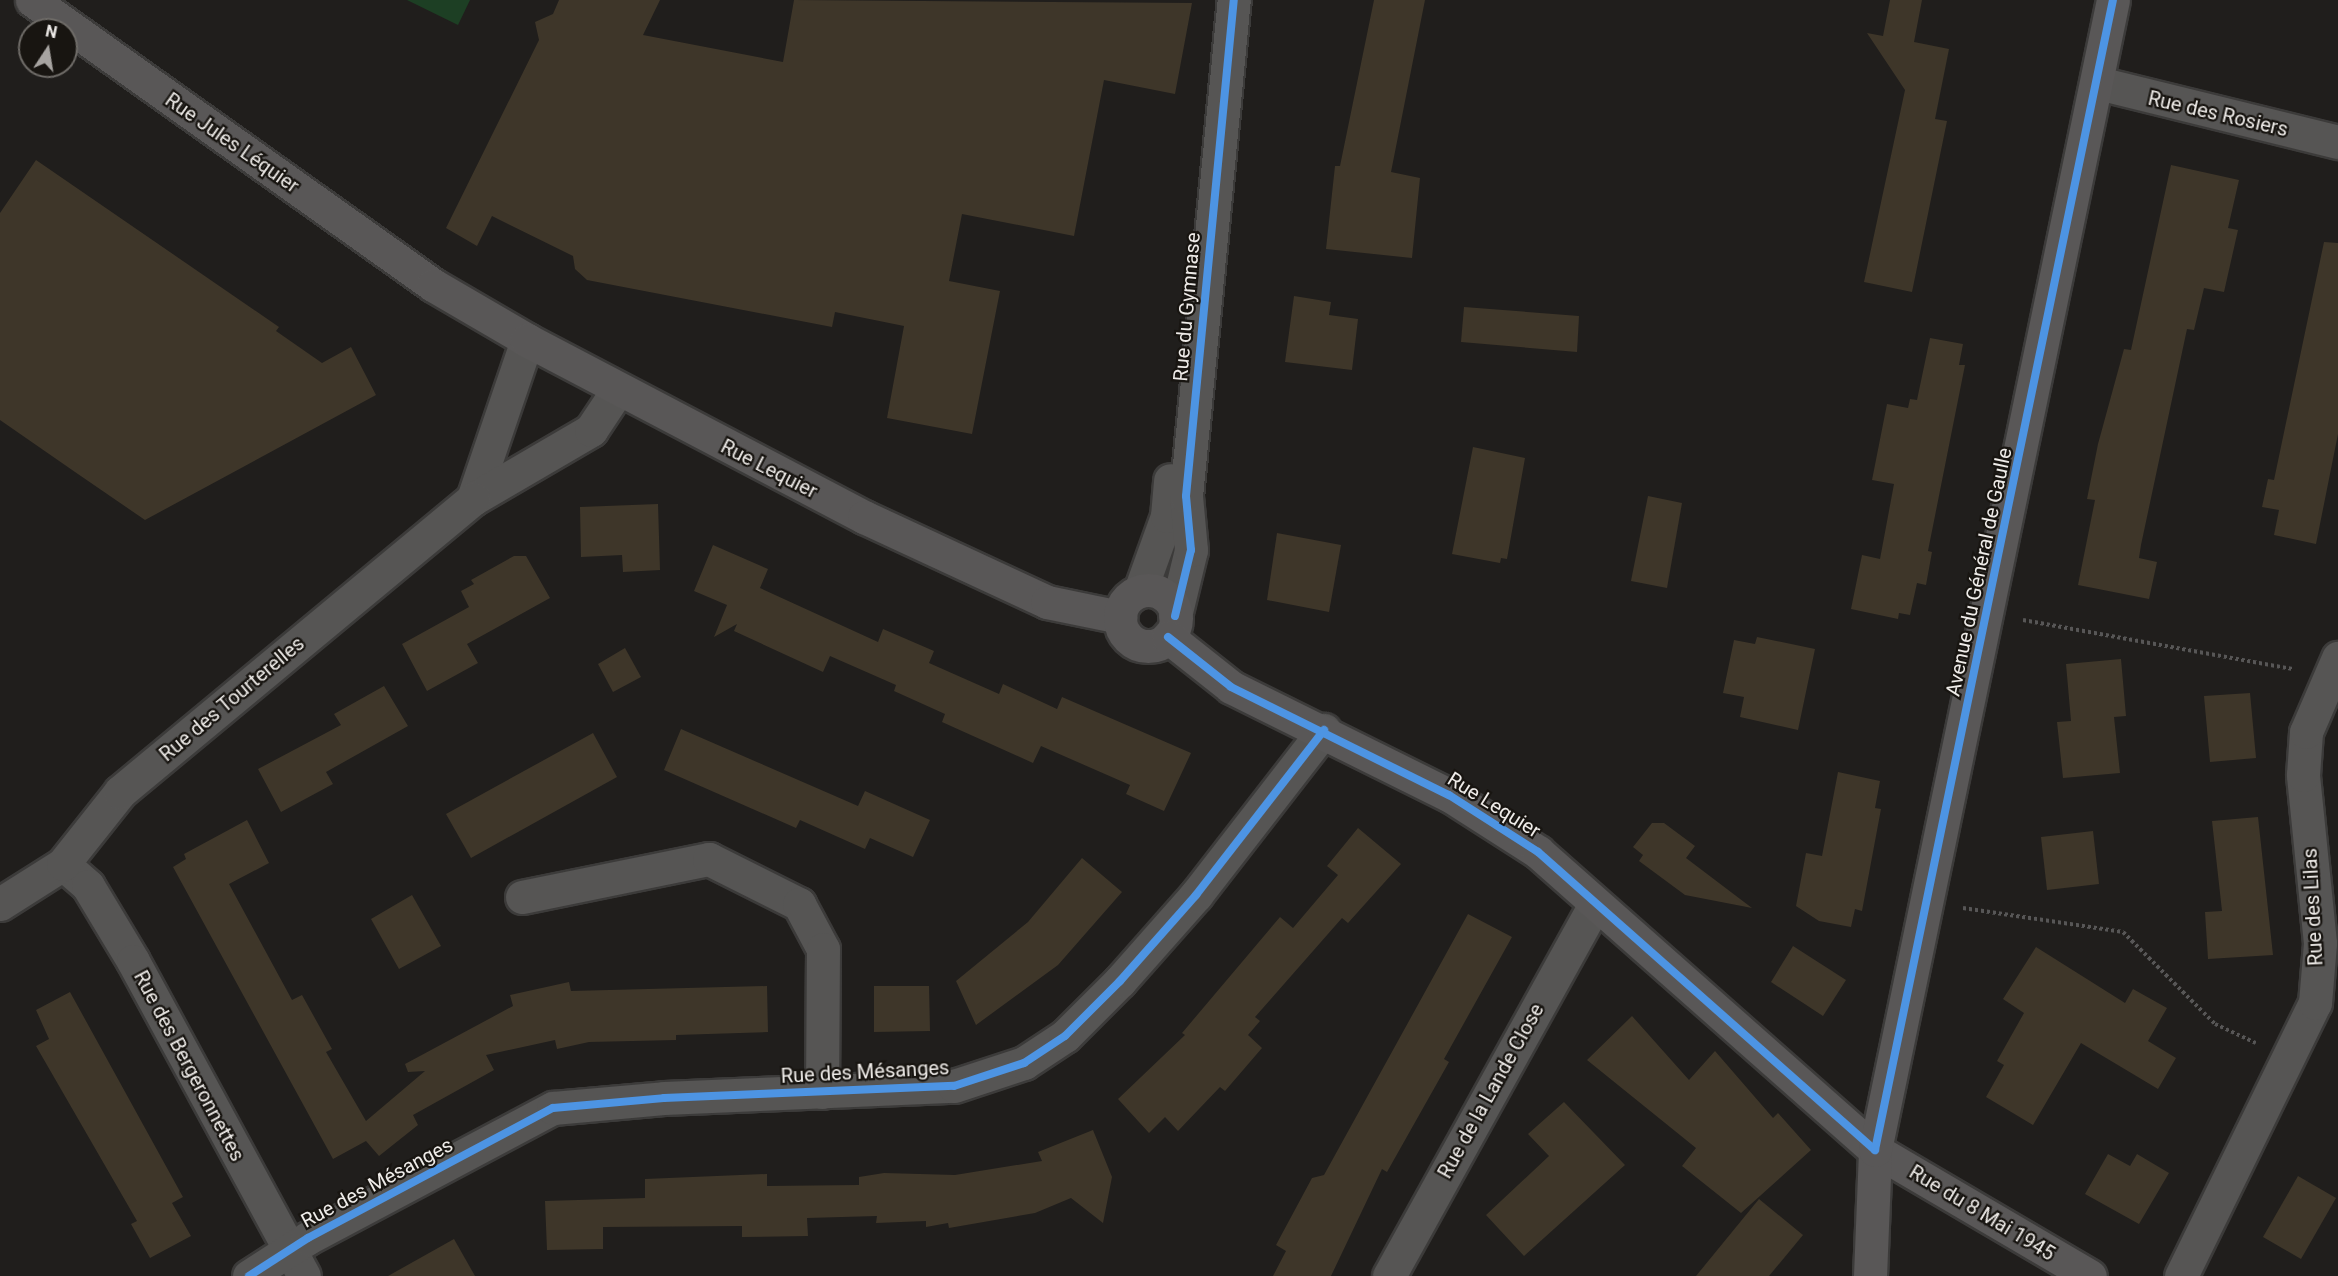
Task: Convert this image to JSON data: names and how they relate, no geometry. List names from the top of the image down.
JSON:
{
  "streets": {
    "street": [
      "Rue des Rosiers",
      "Rue Jules Léquier",
      "Rue du Gymnase",
      "Rue Lequier",
      "Avenue du Général de Gaulle",
      "Rue des Tourterelles",
      "Rue des Lilas",
      "Rue des Bergeronnettes",
      "Rue des Mésanges",
      "Rue de la Lande Close",
      "Rue du 8 Mai 1945"
    ]
  },
  "crossings": [
    ["Rue des Rosiers", "Avenue du Général de Gaulle"],
    ["Rue Jules Léquier", "Rue Lequier"],
    ["Rue du Gymnase", "Rue Lequier"],
    ["Rue Lequier", "Avenue du Général de Gaulle"],
    ["Rue Lequier", "Rue des Tourterelles"],
    ["Rue Lequier", "Rue des Mésanges"],
    ["Rue Lequier", "Rue de la Lande Close"],
    ["Rue Lequier", "Rue du 8 Mai 1945"],
    ["Avenue du Général de Gaulle", "Rue du 8 Mai 1945"],
    ["Rue des Tourterelles", "Rue des Bergeronnettes"],
    ["Rue des Bergeronnettes", "Rue des Mésanges"]
  ],
  "north": "top"
}
